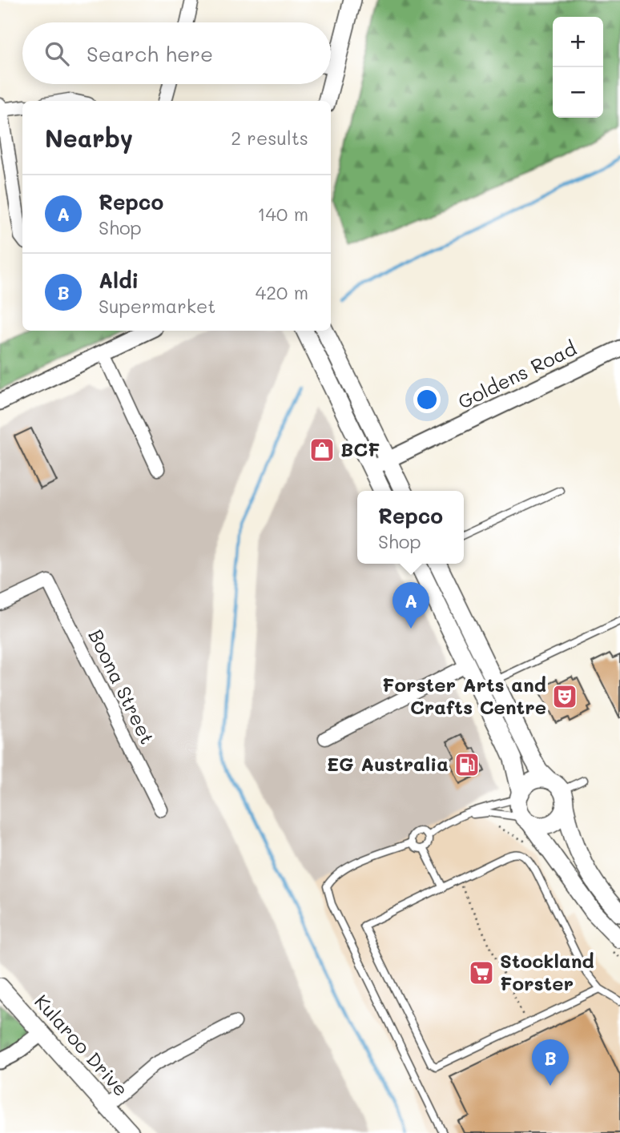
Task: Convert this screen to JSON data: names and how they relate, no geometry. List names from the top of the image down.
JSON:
{
  "streets": {
    "main road": ["Kularoo Drive"],
    "street": ["Goldens Road", "Boona Street"]
  },
  "places": {
    "shop": ["BCF"],
    "theatre": ["Forster Arts and Crafts Centre"],
    "fuel station": ["EG Australia"],
    "supermarket": ["Stockland Forster"]
  },
  "page": {
    "map_buttons": ["+", "−"],
    "search": "Search here",
    "heading": ["Nearby", "2 results"],
    "list": [
      {
        "mark": "A",
        "name": "Repco",
        "note": "Shop",
        "value": "140 m"
      },
      {
        "mark": "B",
        "name": "Aldi",
        "note": "Supermarket",
        "value": "420 m"
      }
    ],
    "popup": ["Repco", "Shop"],
    "pins": ["A", "B"]
  }
}
